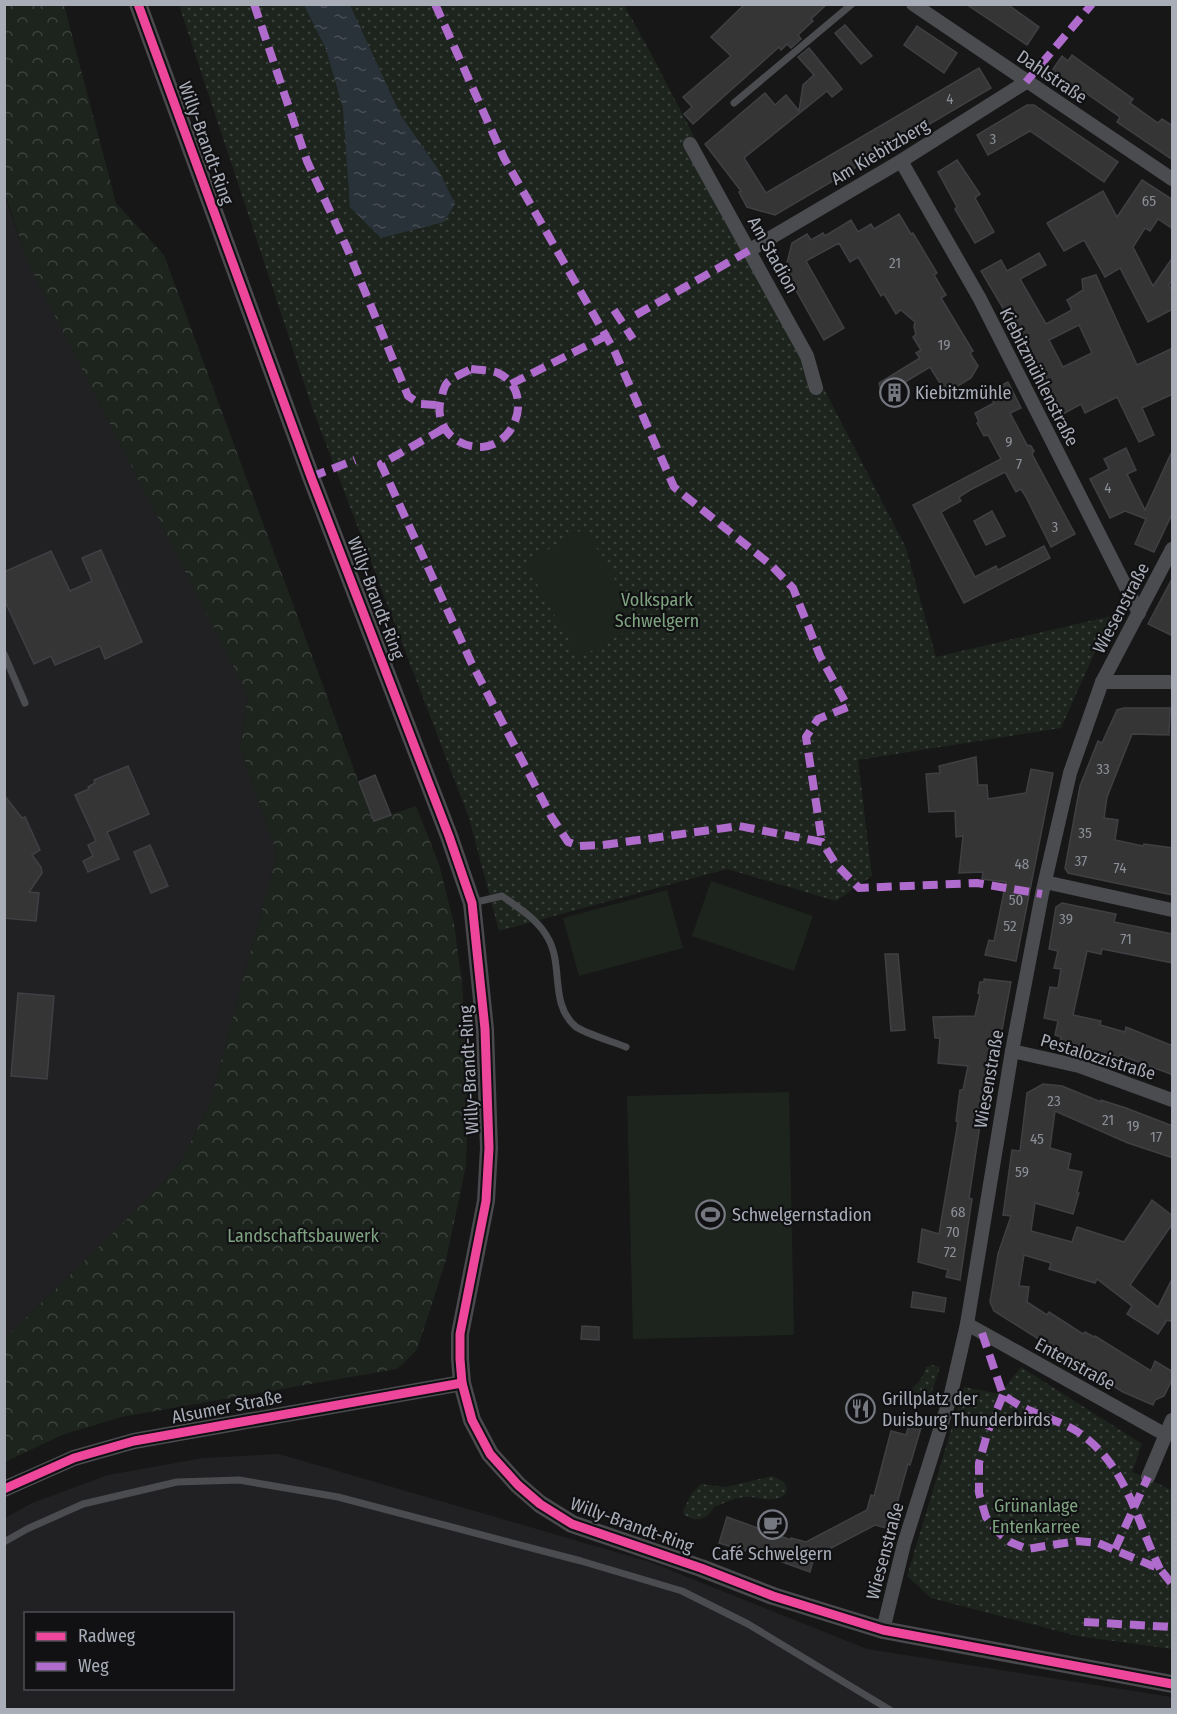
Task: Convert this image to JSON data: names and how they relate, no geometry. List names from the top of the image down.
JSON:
{
  "streets": {
    "main road": ["Willy-Brandt-Ring"],
    "street": [
      "Dahlstraße",
      "Am Kiebitzberg",
      "Am Stadion",
      "Kiebitzmühlenstraße",
      "Wiesenstraße",
      "Pestalozzistraße",
      "Entenstraße",
      "Alsumer Straße"
    ]
  },
  "crossings": [
    ["Dahlstraße", "Am Kiebitzberg"],
    ["Willy-Brandt-Ring", "Wiesenstraße"],
    ["Willy-Brandt-Ring", "Alsumer Straße"],
    ["Am Kiebitzberg", "Am Stadion"],
    ["Am Kiebitzberg", "Kiebitzmühlenstraße"],
    ["Kiebitzmühlenstraße", "Wiesenstraße"],
    ["Wiesenstraße", "Pestalozzistraße"],
    ["Wiesenstraße", "Entenstraße"]
  ],
  "parks": ["Volkspark Schwelgern", "Landschaftsbauwerk", "Grünanlage Entenkarree"],
  "places": {
    "building": ["Kiebitzmühle"],
    "sports": ["Schwelgernstadion"],
    "restaurant": ["Grillplatz der Duisburg Thunderbirds"],
    "cafe": ["Café Schwelgern"]
  },
  "house_numbers": [
    "4",
    "3",
    "65",
    "21",
    "19",
    "9",
    "7",
    "4",
    "3",
    "33",
    "35",
    "37",
    "48",
    "74",
    "50",
    "39",
    "52",
    "71",
    "23",
    "21",
    "19",
    "17",
    "45",
    "59",
    "68",
    "70",
    "72"
  ],
  "legend": ["Radweg", "Weg"]
}
